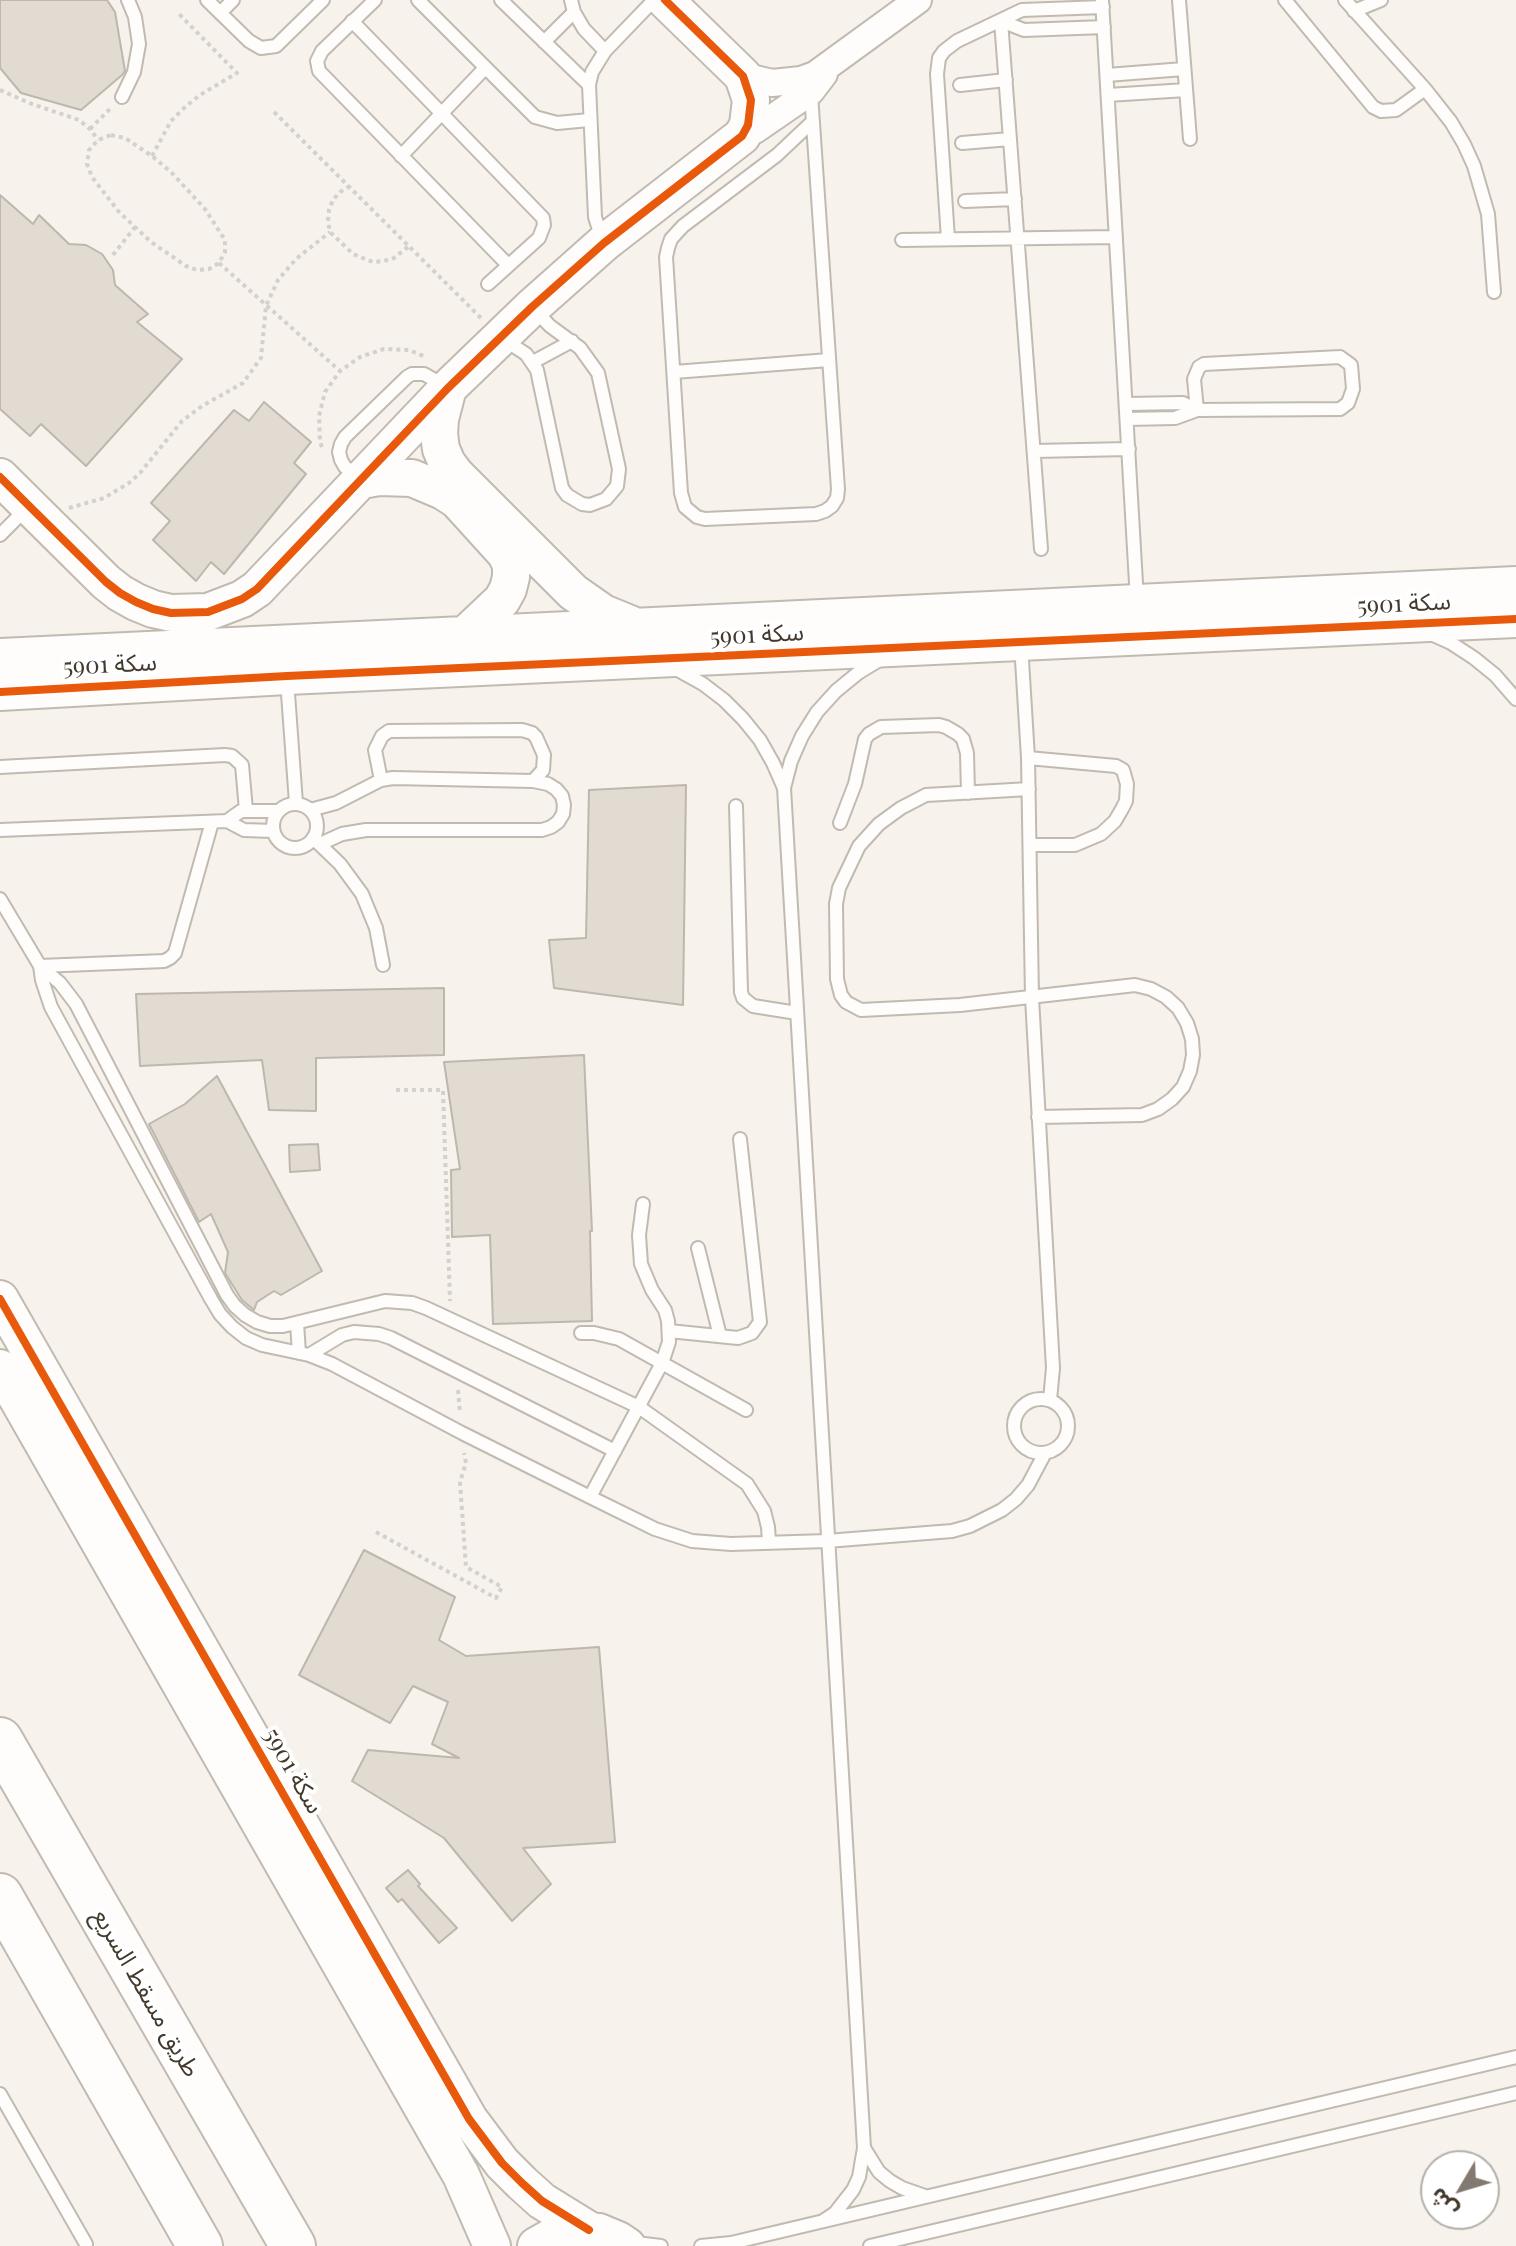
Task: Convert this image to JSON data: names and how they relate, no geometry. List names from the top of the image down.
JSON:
{
  "streets": {
    "highway": ["طريق مسقط السريع"],
    "street": ["سكة 5901"]
  },
  "north": "bottom left"
}
